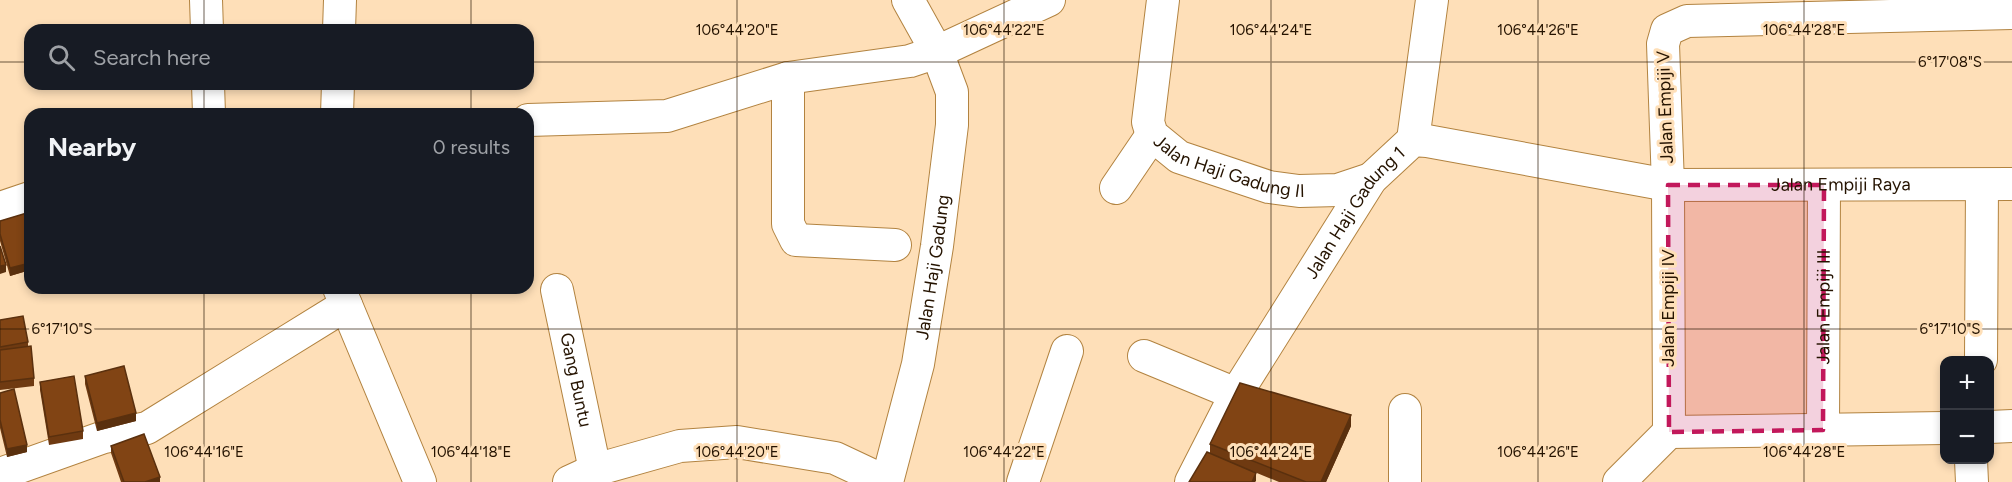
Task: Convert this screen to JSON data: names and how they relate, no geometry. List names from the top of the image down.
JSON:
{
  "streets": {
    "street": [
      "Jalan Empiji V",
      "Jalan Haji Gadung II",
      "Jalan Empiji Raya",
      "Jalan Haji Gadung 1",
      "Jalan Haji Gadung",
      "Jalan Empiji III",
      "Jalan Empiji IV",
      "Gang Buntu"
    ]
  },
  "crossings": [
    ["Jalan Empiji V", "Jalan Empiji Raya"],
    ["Jalan Empiji V", "Jalan Haji Gadung 1"],
    ["Jalan Empiji V", "Jalan Empiji IV"],
    ["Jalan Haji Gadung II", "Jalan Haji Gadung 1"],
    ["Jalan Empiji Raya", "Jalan Haji Gadung 1"],
    ["Jalan Empiji Raya", "Jalan Empiji III"],
    ["Jalan Empiji Raya", "Jalan Empiji IV"],
    ["Jalan Haji Gadung 1", "Jalan Empiji IV"]
  ],
  "page": {
    "search": "Search here",
    "heading": ["Nearby", "0 results"],
    "map_buttons": ["+", "−"]
  },
  "coordinates": [
    "106°44'20\"E",
    "106°44'22\"E",
    "106°44'24\"E",
    "106°44'26\"E",
    "106°44'28\"E",
    "6°17'08\"S",
    "6°17'10\"S",
    "106°44'16\"E",
    "106°44'18\"E"
  ]
}
